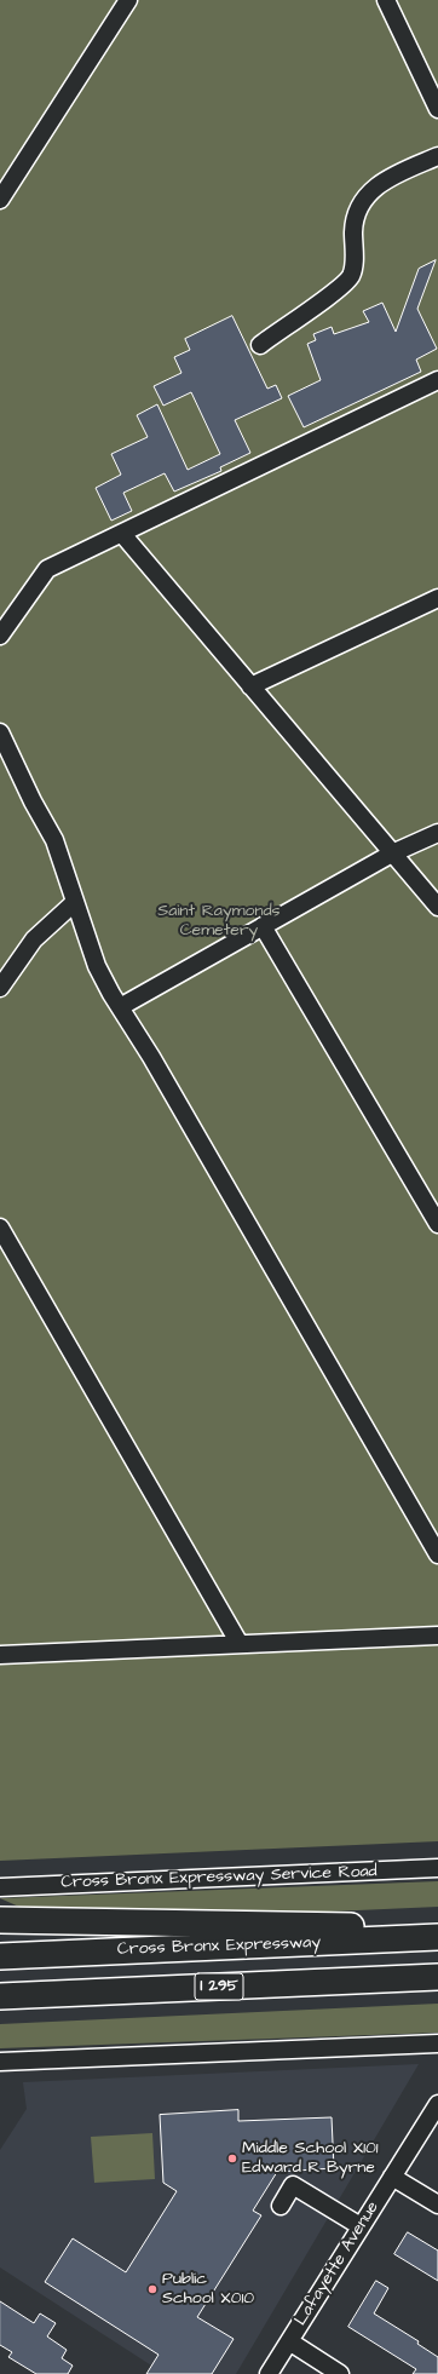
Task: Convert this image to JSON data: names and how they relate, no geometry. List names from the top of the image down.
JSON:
{
  "streets": {
    "highway": ["Cross Bronx Expressway", "I 295"],
    "street": ["Cross Bronx Expressway Service Road", "Lafayette Avenue"]
  },
  "parks": ["Saint Raymonds Cemetery"],
  "places": ["Middle School X101 Edward R Byrne", "Public School X010"]
}
